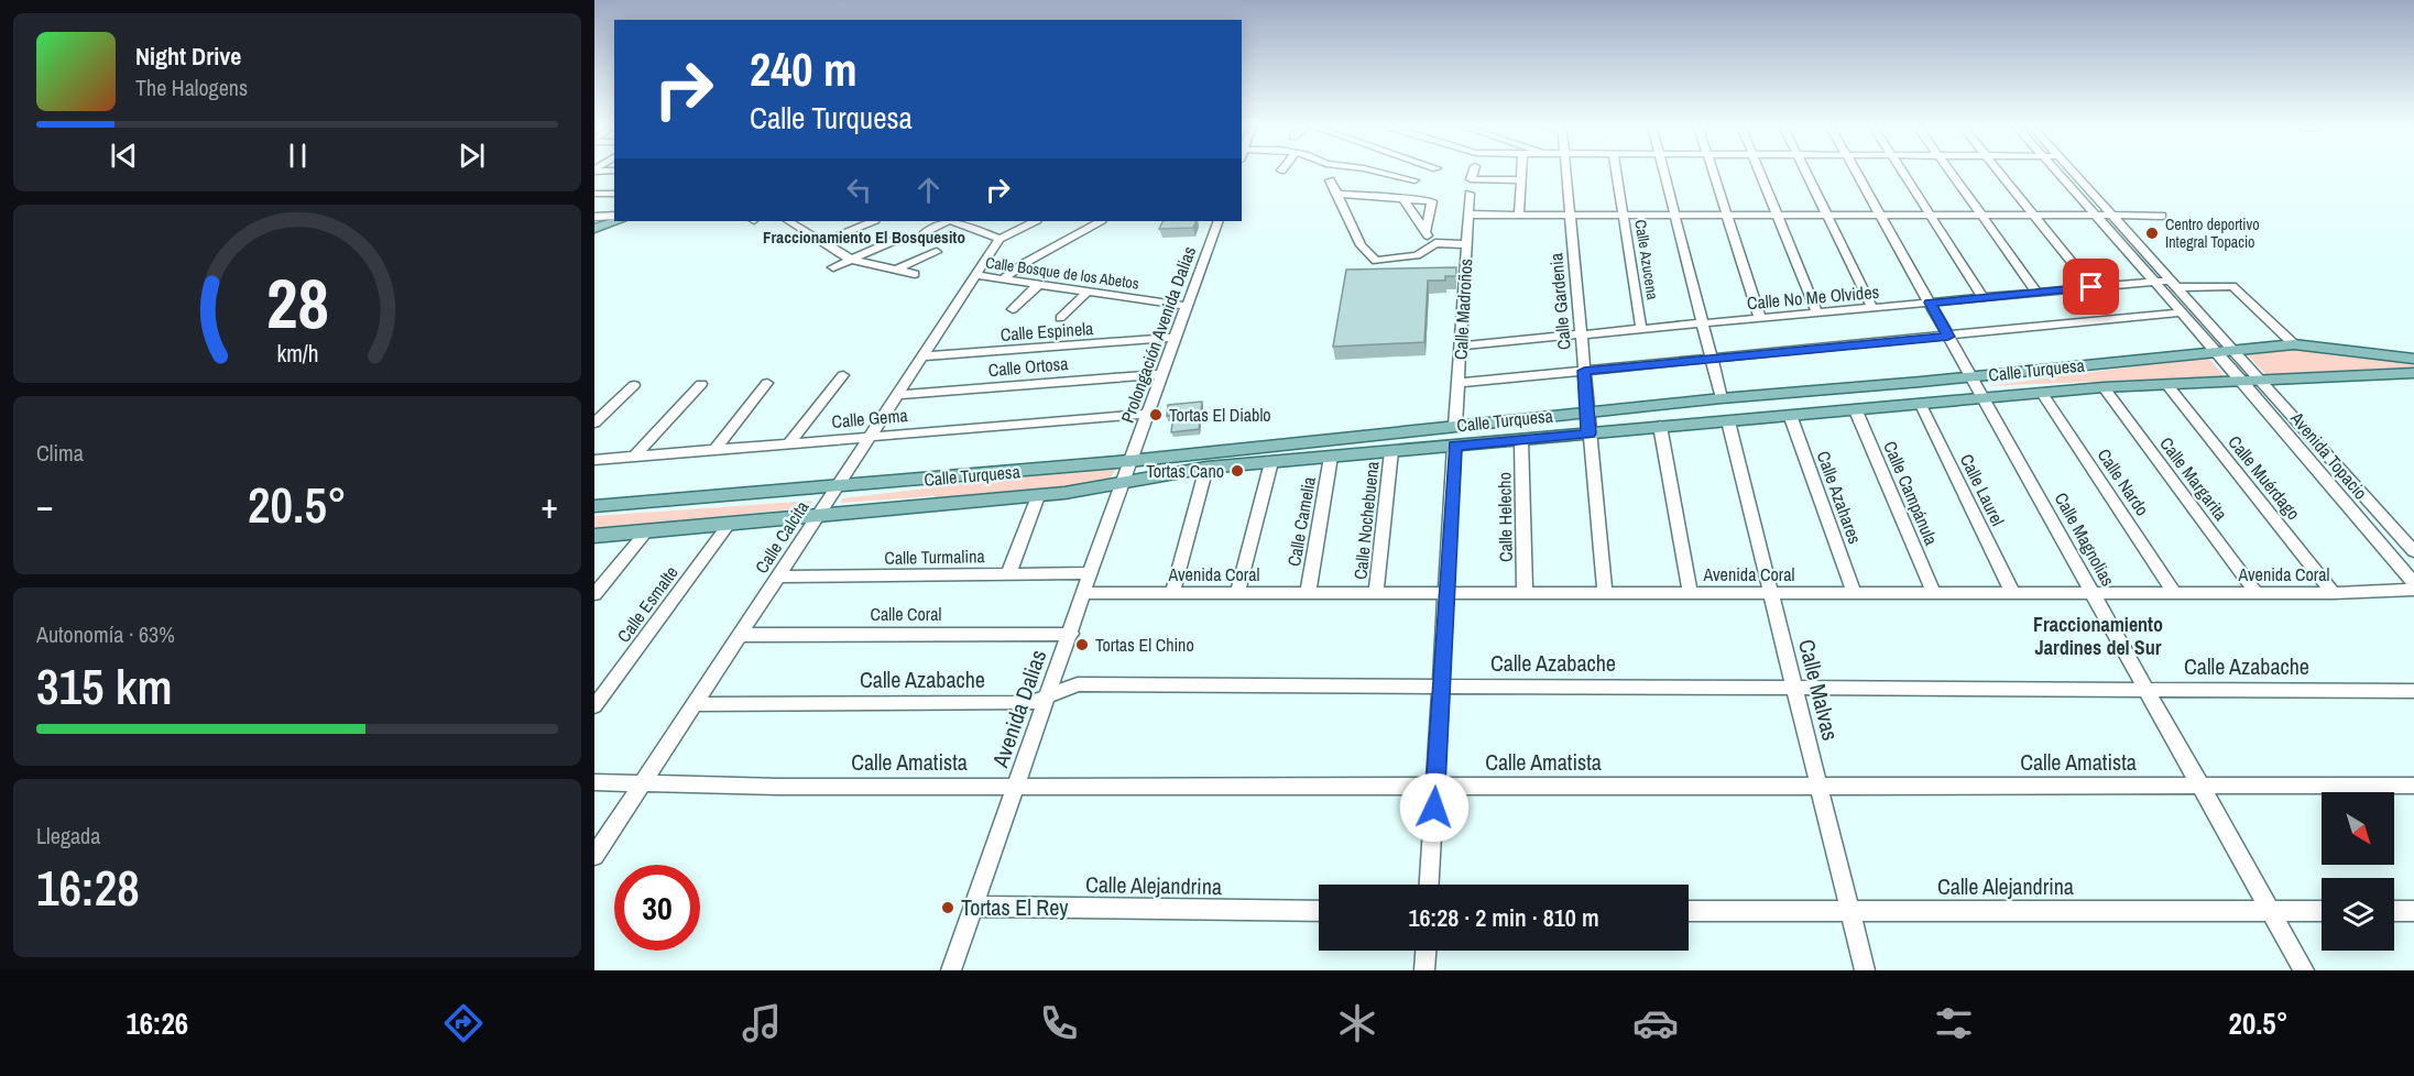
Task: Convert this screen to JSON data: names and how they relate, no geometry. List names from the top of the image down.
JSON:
{
  "streets": {
    "main road": ["Calle Turquesa"],
    "street": [
      "Calle Azucena",
      "Calle Bosque de los Abetos",
      "Calle No Me Olvides",
      "Calle Gardenia",
      "Calle Madroños",
      "Calle Espinela",
      "Prolongación Avenida Dalias",
      "Calle Ortosa",
      "Calle Gema",
      "Avenida Topacio",
      "Calle Muérdago",
      "Calle Margarita",
      "Calle Nardo",
      "Calle Laurel",
      "Calle Campánula",
      "Calle Azahares",
      "Calle Helecho",
      "Calle Nochebuena",
      "Calle Camelia",
      "Calle Calcita",
      "Calle Magnolias",
      "Calle Turmalina",
      "Avenida Coral",
      "Calle Esmalte",
      "Calle Coral",
      "Calle Azabache",
      "Calle Malvas",
      "Avenida Dalias",
      "Calle Amatista",
      "Calle Alejandrina"
    ]
  },
  "crossings": [
    ["Calle Azucena", "Calle No Me Olvides"],
    ["Calle Bosque de los Abetos", "Prolongación Avenida Dalias"],
    ["Calle Bosque de los Abetos", "Calle Calcita"],
    ["Calle No Me Olvides", "Calle Gardenia"],
    ["Calle No Me Olvides", "Calle Madroños"],
    ["Calle No Me Olvides", "Calle Turquesa"],
    ["Calle No Me Olvides", "Avenida Topacio"],
    ["Calle No Me Olvides", "Calle Magnolias"],
    ["Calle Gardenia", "Calle Turquesa"],
    ["Calle Gardenia", "Avenida Coral"],
    ["Calle Madroños", "Calle Turquesa"],
    ["Calle Espinela", "Prolongación Avenida Dalias"],
    ["Calle Espinela", "Calle Calcita"],
    ["Prolongación Avenida Dalias", "Calle Ortosa"],
    ["Prolongación Avenida Dalias", "Calle Turquesa"],
    ["Prolongación Avenida Dalias", "Calle Gema"],
    ["Prolongación Avenida Dalias", "Avenida Dalias"],
    ["Calle Ortosa", "Calle Calcita"],
    ["Calle Turquesa", "Avenida Topacio"],
    ["Calle Turquesa", "Calle Muérdago"],
    ["Calle Turquesa", "Calle Margarita"],
    ["Calle Turquesa", "Calle Nardo"],
    ["Calle Turquesa", "Calle Laurel"],
    ["Calle Turquesa", "Calle Campánula"],
    ["Calle Turquesa", "Calle Azahares"],
    ["Calle Turquesa", "Calle Helecho"],
    ["Calle Turquesa", "Calle Nochebuena"],
    ["Calle Turquesa", "Calle Camelia"],
    ["Calle Turquesa", "Calle Calcita"],
    ["Calle Turquesa", "Calle Magnolias"],
    ["Calle Turquesa", "Calle Esmalte"],
    ["Calle Turquesa", "Calle Malvas"],
    ["Calle Turquesa", "Avenida Dalias"],
    ["Calle Gema", "Calle Calcita"],
    ["Calle Muérdago", "Avenida Coral"],
    ["Calle Margarita", "Avenida Coral"],
    ["Calle Nardo", "Avenida Coral"],
    ["Calle Laurel", "Avenida Coral"],
    ["Calle Campánula", "Avenida Coral"],
    ["Calle Azahares", "Avenida Coral"],
    ["Calle Helecho", "Avenida Coral"],
    ["Calle Nochebuena", "Avenida Coral"],
    ["Calle Camelia", "Avenida Coral"],
    ["Calle Calcita", "Calle Turmalina"],
    ["Calle Calcita", "Calle Coral"],
    ["Calle Calcita", "Calle Azabache"],
    ["Calle Calcita", "Calle Amatista"],
    ["Calle Magnolias", "Avenida Coral"],
    ["Calle Magnolias", "Calle Azabache"],
    ["Calle Magnolias", "Calle Amatista"],
    ["Calle Magnolias", "Calle Alejandrina"],
    ["Calle Turmalina", "Avenida Dalias"],
    ["Avenida Coral", "Calle Malvas"],
    ["Avenida Coral", "Avenida Dalias"],
    ["Calle Coral", "Avenida Dalias"],
    ["Calle Azabache", "Calle Malvas"],
    ["Calle Azabache", "Avenida Dalias"],
    ["Calle Malvas", "Calle Amatista"],
    ["Calle Malvas", "Calle Alejandrina"],
    ["Avenida Dalias", "Calle Amatista"],
    ["Avenida Dalias", "Calle Alejandrina"]
  ],
  "districts": ["Fraccionamiento El Bosquesito", "Fraccionamiento Jardines del Sur"],
  "places": [
    "Centro deportivo Integral Topacio",
    "Tortas El Diablo",
    "Tortas Cano",
    "Tortas El Chino",
    "Tortas El Rey"
  ],
  "north": "bottom right",
  "page": {
    "turn": ["240 m", "Calle Turquesa"],
    "song": ["Night Drive", "The Halogens"],
    "tile": [
      "Clima",
      ["Autonomía · 63%", "315 km"],
      ["Llegada", "16:28"]
    ],
    "heat": ["−", "20.5°", "+"],
    "limit": "30",
    "trip": "16:28 · 2 min · 810 m",
    "tabs": ["16:26", "20.5°"],
    "gauge": ["28", "km/h"]
  }
}
